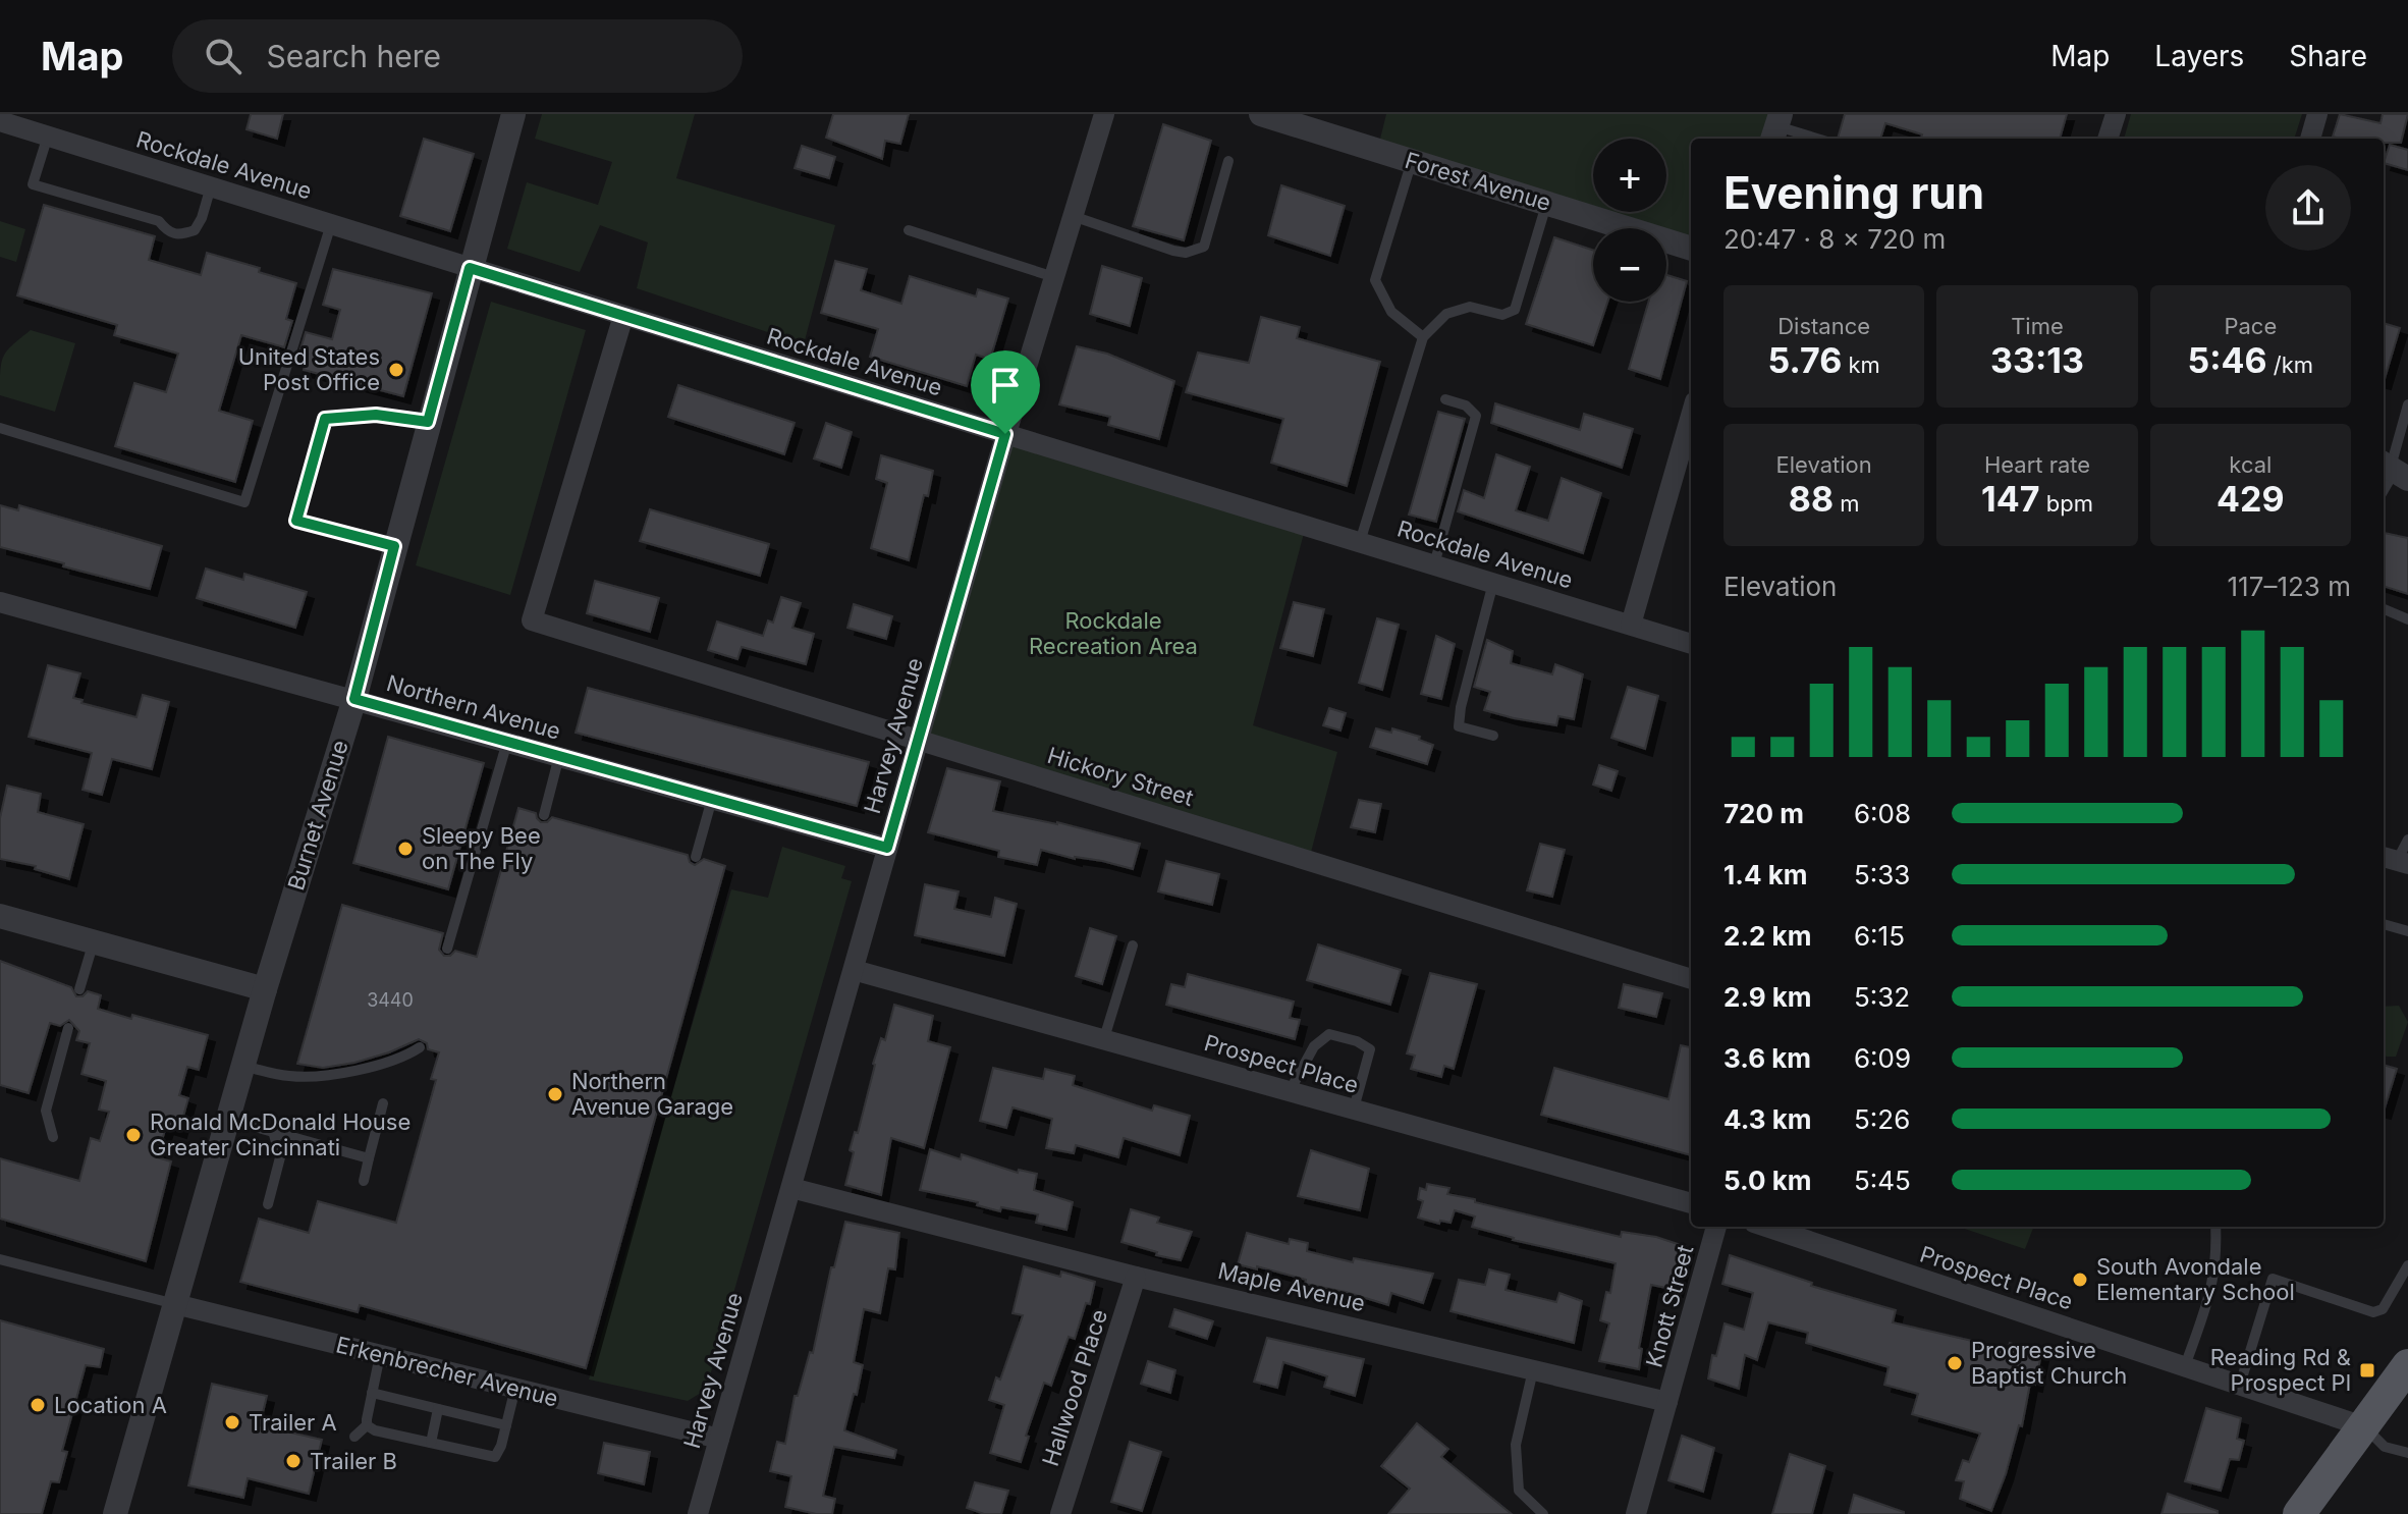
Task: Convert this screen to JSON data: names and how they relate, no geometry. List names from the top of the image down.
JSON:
{
  "streets": {
    "street": [
      "Rockdale Avenue",
      "Forest Avenue",
      "Northern Avenue",
      "Harvey Avenue",
      "Hickory Street",
      "Burnet Avenue",
      "Prospect Place",
      "Maple Avenue",
      "Knott Street",
      "Erkenbrecher Avenue",
      "Hallwood Place"
    ]
  },
  "crossings": [
    ["Rockdale Avenue", "Harvey Avenue"],
    ["Rockdale Avenue", "Hickory Street"],
    ["Rockdale Avenue", "Burnet Avenue"],
    ["Northern Avenue", "Harvey Avenue"],
    ["Northern Avenue", "Burnet Avenue"],
    ["Harvey Avenue", "Hickory Street"],
    ["Harvey Avenue", "Prospect Place"],
    ["Harvey Avenue", "Maple Avenue"],
    ["Harvey Avenue", "Erkenbrecher Avenue"],
    ["Burnet Avenue", "Erkenbrecher Avenue"],
    ["Maple Avenue", "Knott Street"],
    ["Maple Avenue", "Hallwood Place"]
  ],
  "parks": ["Rockdale Recreation Area"],
  "places": {
    "other": [
      "United States Post Office",
      "Sleepy Bee on The Fly",
      "Northern Avenue Garage",
      "Ronald McDonald House Greater Cincinnati",
      "South Avondale Elementary School",
      "Progressive Baptist Church",
      "Location A",
      "Trailer A",
      "Trailer B"
    ],
    "transit": ["Reading Rd & Prospect Pl"]
  },
  "house_numbers": ["3440"],
  "page": {
    "header": "Map",
    "search": "Search here",
    "nav": ["Map", "Layers", "Share"],
    "map_buttons": ["+", "−"],
    "heading": ["Evening run", "20:47 · 8 × 720 m"],
    "stats": [
      ["Distance", "5.76 km"],
      ["Time", "33:13"],
      ["Pace", "5:46 /km"],
      ["Elevation", "88 m"],
      ["Heart rate", "147 bpm"],
      ["kcal", "429"]
    ],
    "chart": ["Elevation", "117–123 m"],
    "list": [
      {
        "name": "720 m",
        "note": "6:08"
      },
      {
        "name": "1.4 km",
        "note": "5:33"
      },
      {
        "name": "2.2 km",
        "note": "6:15"
      },
      {
        "name": "2.9 km",
        "note": "5:32"
      },
      {
        "name": "3.6 km",
        "note": "6:09"
      },
      {
        "name": "4.3 km",
        "note": "5:26"
      },
      {
        "name": "5.0 km",
        "note": "5:45"
      }
    ]
  }
}
